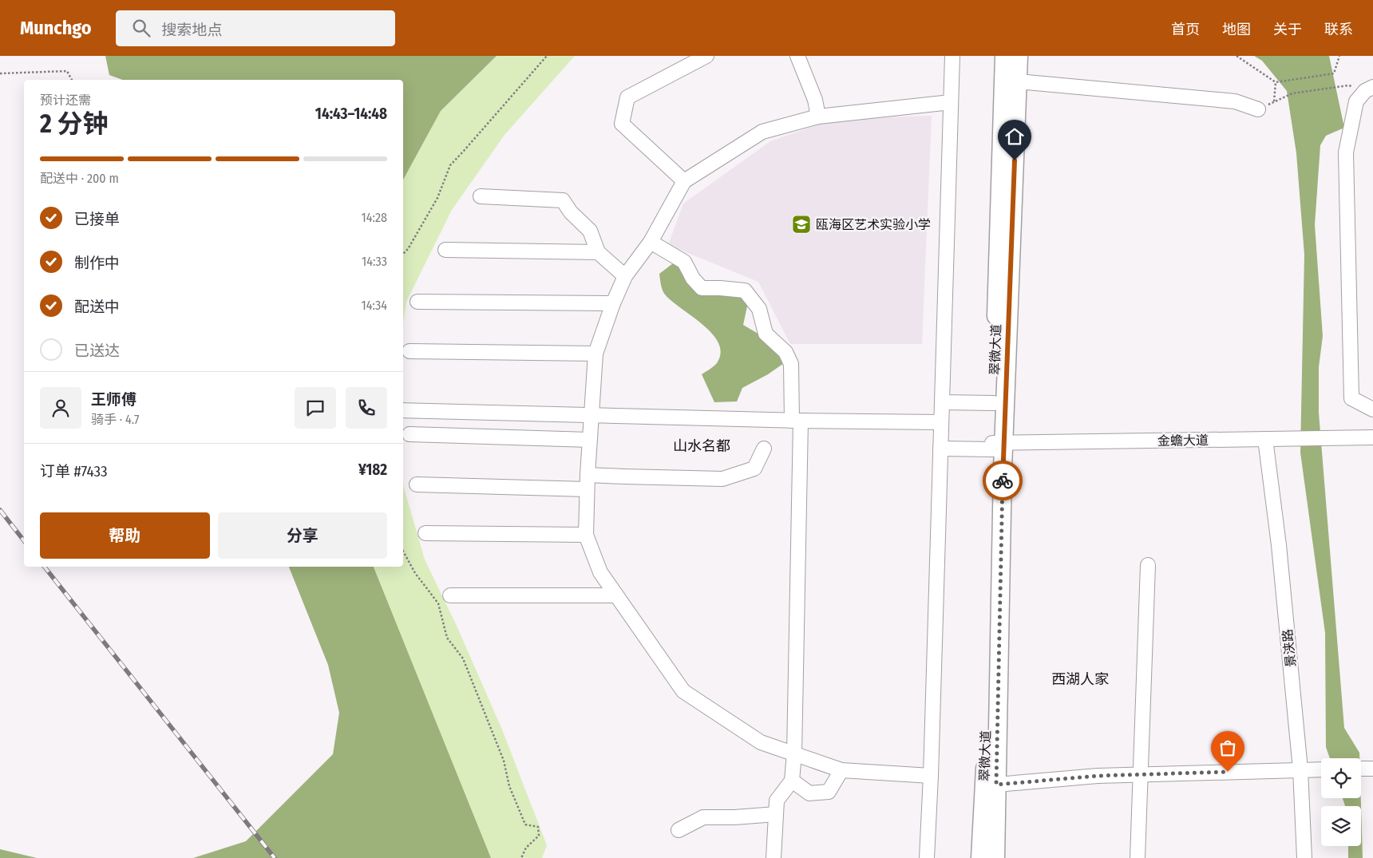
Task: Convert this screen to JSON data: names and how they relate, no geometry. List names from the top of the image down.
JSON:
{
  "streets": {
    "main road": ["翠微大道"],
    "street": ["金蟾大道", "景浃路"]
  },
  "crossings": [
    ["翠微大道", "金蟾大道"],
    ["金蟾大道", "景浃路"]
  ],
  "districts": ["山水名都", "西湖人家"],
  "places": {
    "school or university": ["瓯海区艺术实验小学"]
  },
  "page": {
    "header": "Munchgo",
    "search": "搜索地点",
    "nav": [
      "首页",
      "地图",
      "关于",
      "联系"
    ],
    "heading": ["2 分钟", "预计还需", "14:43–14:48"],
    "panel": [
      "王师傅",
      "骑手 · 4.7",
      "订单 #7433",
      "¥182"
    ],
    "bar": "配送中 · 200 m",
    "list": [
      ["已接单", "14:28"],
      ["制作中", "14:33"],
      ["配送中", "14:34"],
      "已送达"
    ],
    "buttons": ["帮助", "分享"]
  }
}
